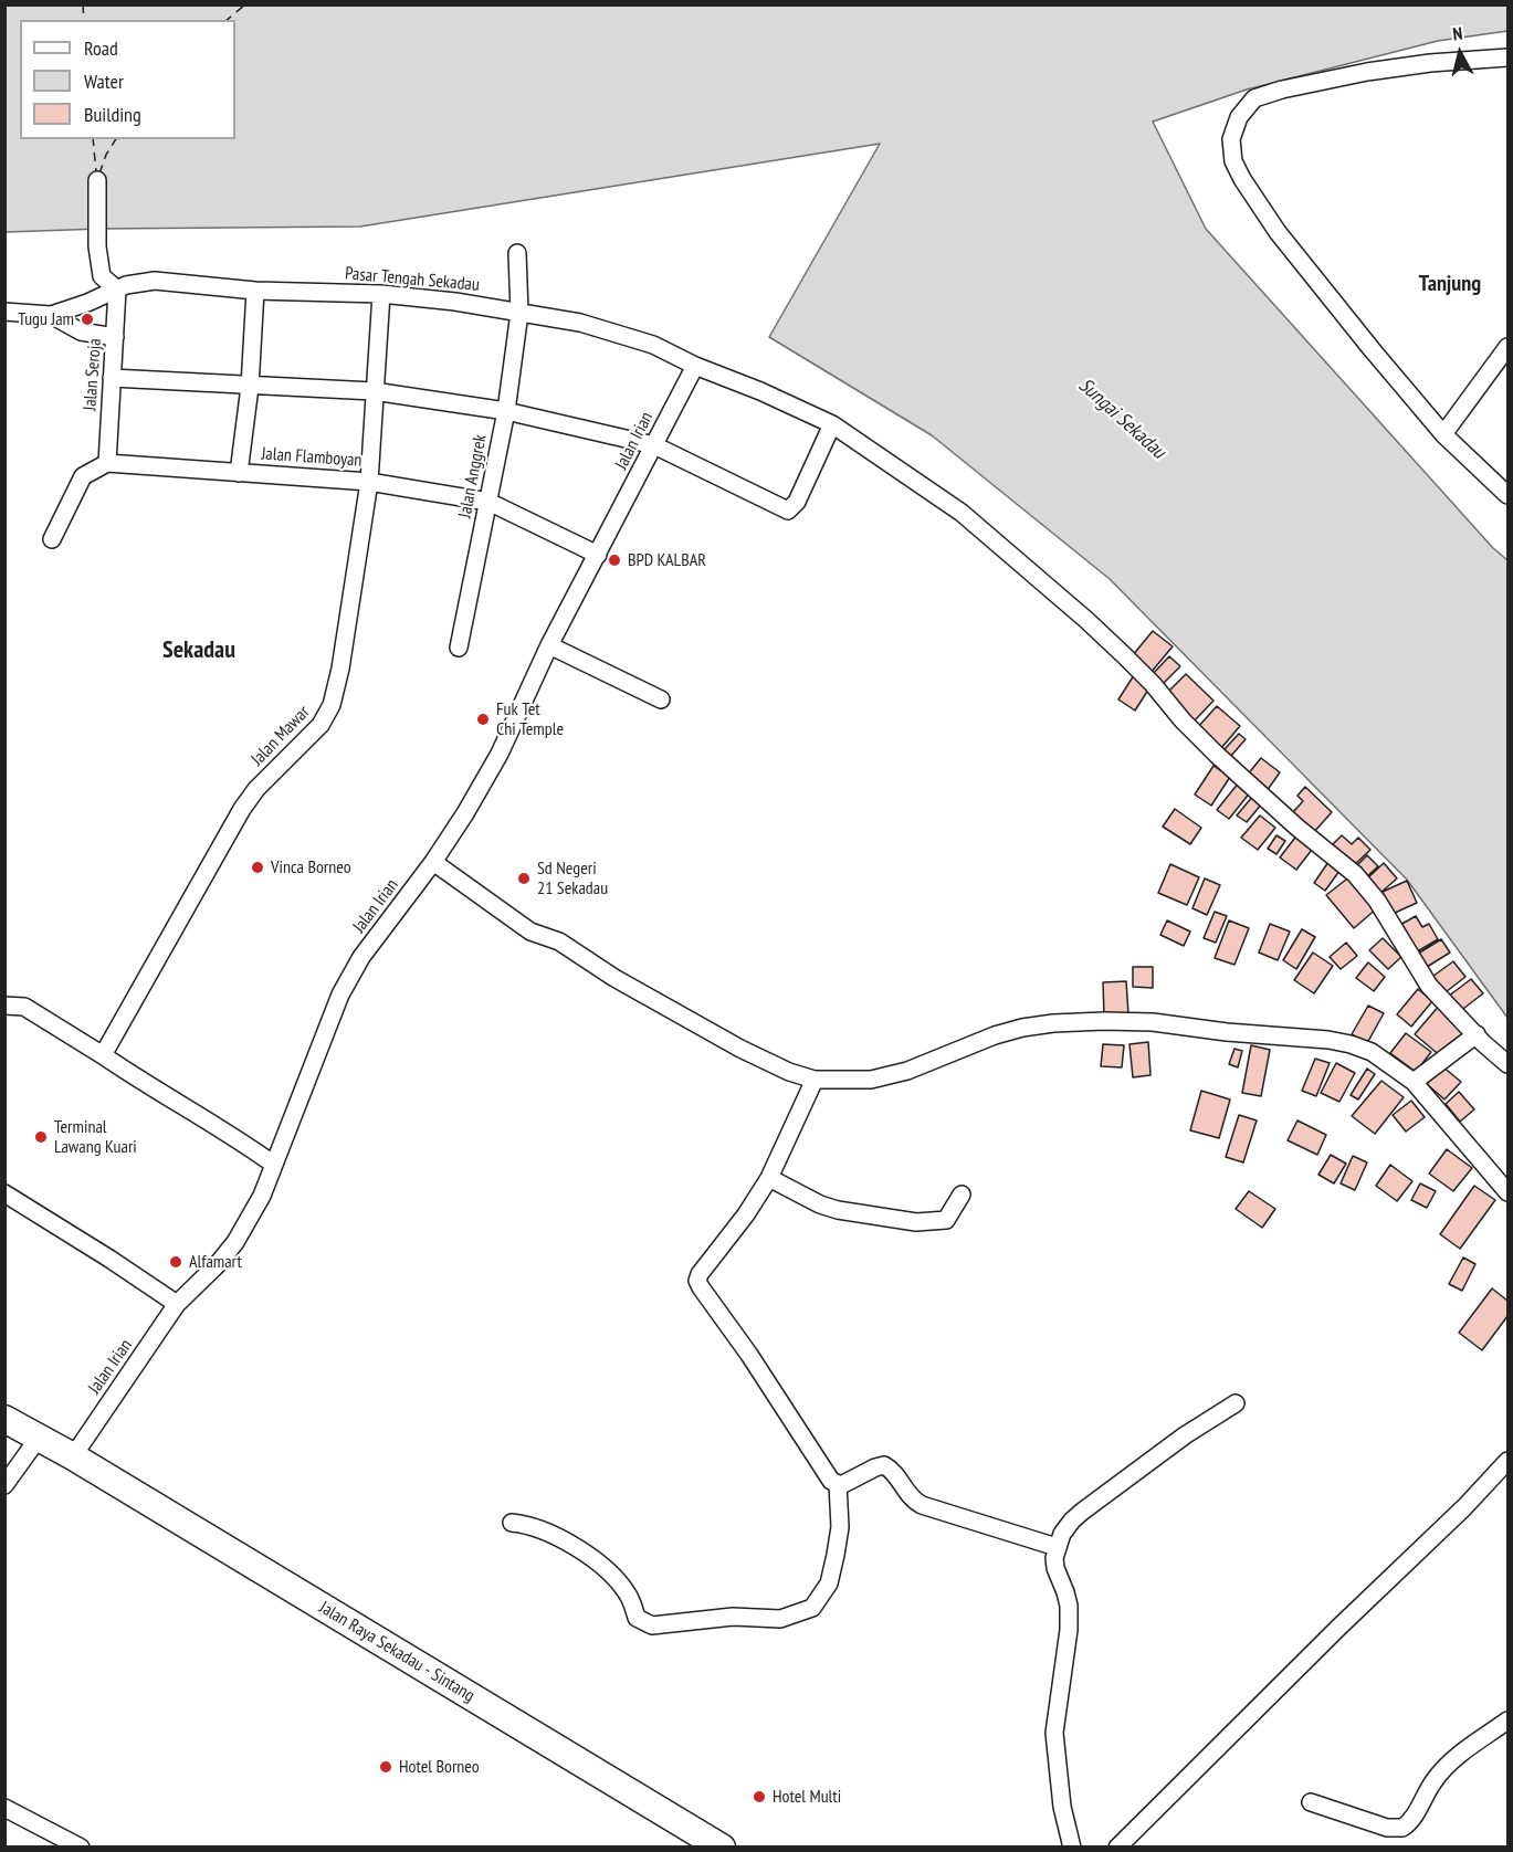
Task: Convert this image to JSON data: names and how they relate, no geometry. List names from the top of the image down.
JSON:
{
  "streets": {
    "highway": ["Jalan Raya Sekadau - Sintang"],
    "street": [
      "Pasar Tengah Sekadau",
      "Jalan Seroja",
      "Jalan Irian",
      "Jalan Flamboyan",
      "Jalan Anggrek",
      "Jalan Mawar"
    ]
  },
  "crossings": [
    ["Pasar Tengah Sekadau", "Jalan Seroja"],
    ["Pasar Tengah Sekadau", "Jalan Irian"],
    ["Pasar Tengah Sekadau", "Jalan Anggrek"],
    ["Pasar Tengah Sekadau", "Jalan Mawar"],
    ["Jalan Seroja", "Jalan Flamboyan"],
    ["Jalan Irian", "Jalan Flamboyan"],
    ["Jalan Irian", "Jalan Raya Sekadau - Sintang"],
    ["Jalan Flamboyan", "Jalan Anggrek"],
    ["Jalan Flamboyan", "Jalan Mawar"]
  ],
  "districts": ["Tanjung", "Sekadau"],
  "water": ["Sungai Sekadau"],
  "places": [
    "Tugu Jam",
    "BPD KALBAR",
    "Fuk Tet Chi Temple",
    "Vinca Borneo",
    "Sd Negeri 21 Sekadau",
    "Terminal Lawang Kuari",
    "Alfamart",
    "Hotel Borneo",
    "Hotel Multi"
  ],
  "legend": ["Road", "Water", "Building"],
  "north": "top"
}
